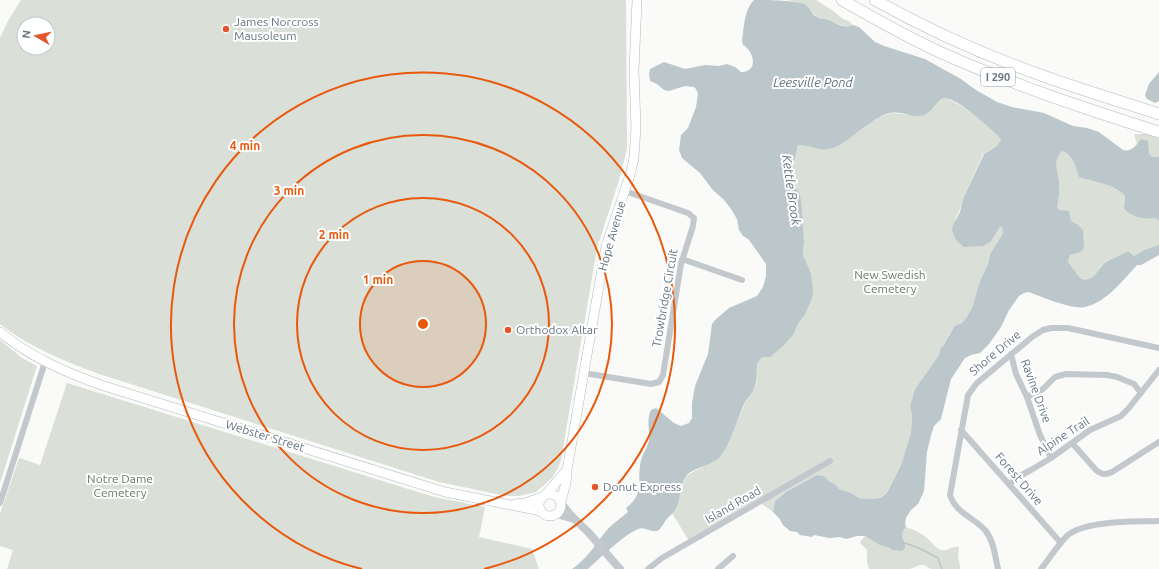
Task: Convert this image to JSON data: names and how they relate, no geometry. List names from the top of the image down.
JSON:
{
  "streets": {
    "highway": ["I 290"],
    "main road": ["Hope Avenue", "Webster Street"],
    "street": [
      "Trowbridge Circuit",
      "Shore Drive",
      "Ravine Drive",
      "Alpine Trail",
      "Forest Drive",
      "Island Road"
    ]
  },
  "crossings": [
    ["Hope Avenue", "Trowbridge Circuit"],
    ["Hope Avenue", "Webster Street"],
    ["Shore Drive", "Ravine Drive"],
    ["Shore Drive", "Forest Drive"],
    ["Ravine Drive", "Alpine Trail"],
    ["Alpine Trail", "Forest Drive"]
  ],
  "water": ["Leesville Pond", "Kettle Brook"],
  "parks": ["New Swedish Cemetery", "Notre Dame Cemetery"],
  "places": ["James Norcross Mausoleum", "Orthodox Altar", "Donut Express"],
  "north": "left",
  "rings": [
    "4 min",
    "3 min",
    "2 min",
    "1 min"
  ]
}
